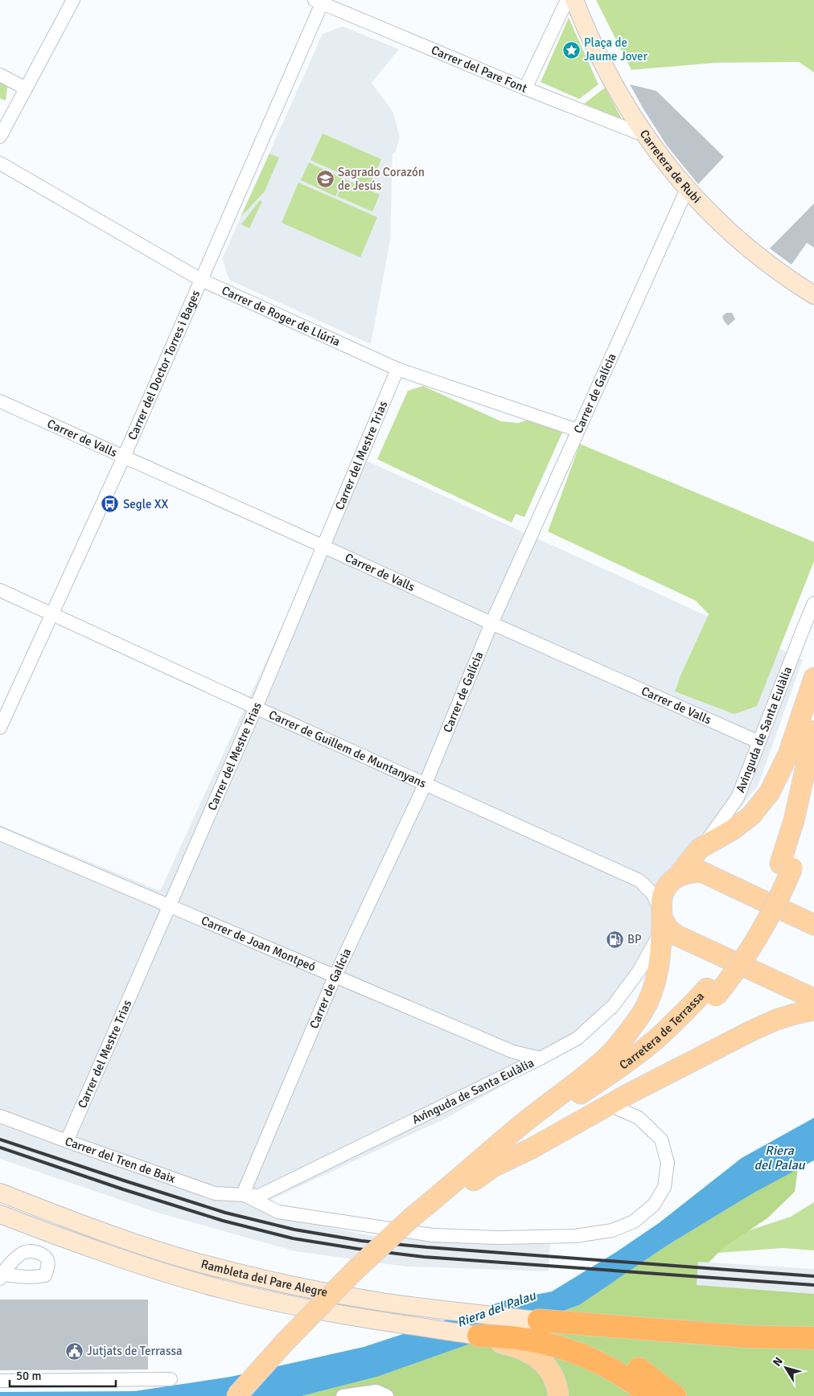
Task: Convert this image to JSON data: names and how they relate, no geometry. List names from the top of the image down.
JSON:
{
  "streets": {
    "main road": ["Carretera de Rubi", "Carretera de Terrassa", "Rambleta del Pare Alegre"],
    "street": [
      "Carrer del Pare Font",
      "Carrer de Roger de Llúria",
      "Carrer del Doctor Torres i Bages",
      "Carrer de Galícia",
      "Carrer de Valls",
      "Carrer del Mestre Trias",
      "Avinguda de Santa Eulàlia",
      "Carrer de Guillem de Muntanyans",
      "Carrer de Joan Montpeó",
      "Carrer del Tren de Baix"
    ]
  },
  "crossings": [
    ["Carrer del Pare Font", "Carretera de Rubi"],
    ["Carrer del Pare Font", "Carrer del Doctor Torres i Bages"],
    ["Carretera de Rubi", "Carrer de Galícia"],
    ["Carrer de Roger de Llúria", "Carrer del Doctor Torres i Bages"],
    ["Carrer de Roger de Llúria", "Carrer de Galícia"],
    ["Carrer de Roger de Llúria", "Carrer del Mestre Trias"],
    ["Carrer del Doctor Torres i Bages", "Carrer de Valls"],
    ["Carrer del Doctor Torres i Bages", "Carrer de Guillem de Muntanyans"],
    ["Carrer de Galícia", "Carrer de Valls"],
    ["Carrer de Galícia", "Avinguda de Santa Eulàlia"],
    ["Carrer de Galícia", "Carrer de Guillem de Muntanyans"],
    ["Carrer de Galícia", "Carrer de Joan Montpeó"],
    ["Carrer de Galícia", "Carrer del Tren de Baix"],
    ["Carrer de Valls", "Carrer del Mestre Trias"],
    ["Carrer de Valls", "Avinguda de Santa Eulàlia"],
    ["Carrer del Mestre Trias", "Carrer de Guillem de Muntanyans"],
    ["Carrer del Mestre Trias", "Carrer de Joan Montpeó"],
    ["Carrer del Mestre Trias", "Carrer del Tren de Baix"],
    ["Avinguda de Santa Eulàlia", "Carrer de Guillem de Muntanyans"],
    ["Avinguda de Santa Eulàlia", "Carrer de Joan Montpeó"],
    ["Avinguda de Santa Eulàlia", "Carrer del Tren de Baix"]
  ],
  "water": ["Riera del Palau"],
  "places": {
    "place": ["Plaça de Jaume Jover"],
    "school or university": ["Sagrado Corazón de Jesús"],
    "bus stop": ["Segle XX"],
    "fuel station": ["BP"],
    "public building": ["Jutjats de Terrassa"]
  },
  "scale_bar": "50 m",
  "north": "top left"
}
